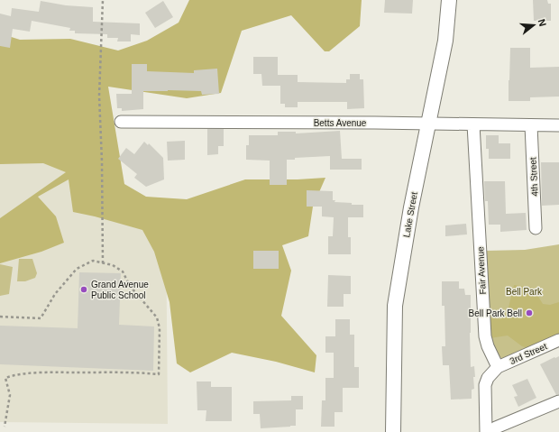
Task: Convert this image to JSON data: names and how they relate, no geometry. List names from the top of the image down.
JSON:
{
  "streets": {
    "street": [
      "Betts Avenue",
      "4th Street",
      "Lake Street",
      "Fair Avenue",
      "3rd Street"
    ]
  },
  "crossings": [
    ["Betts Avenue", "4th Street"],
    ["Betts Avenue", "Lake Street"],
    ["Betts Avenue", "Fair Avenue"],
    ["Fair Avenue", "3rd Street"]
  ],
  "parks": ["Bell Park"],
  "places": ["Grand Avenue Public School", "Bell Park Bell"],
  "north": "right"
}
